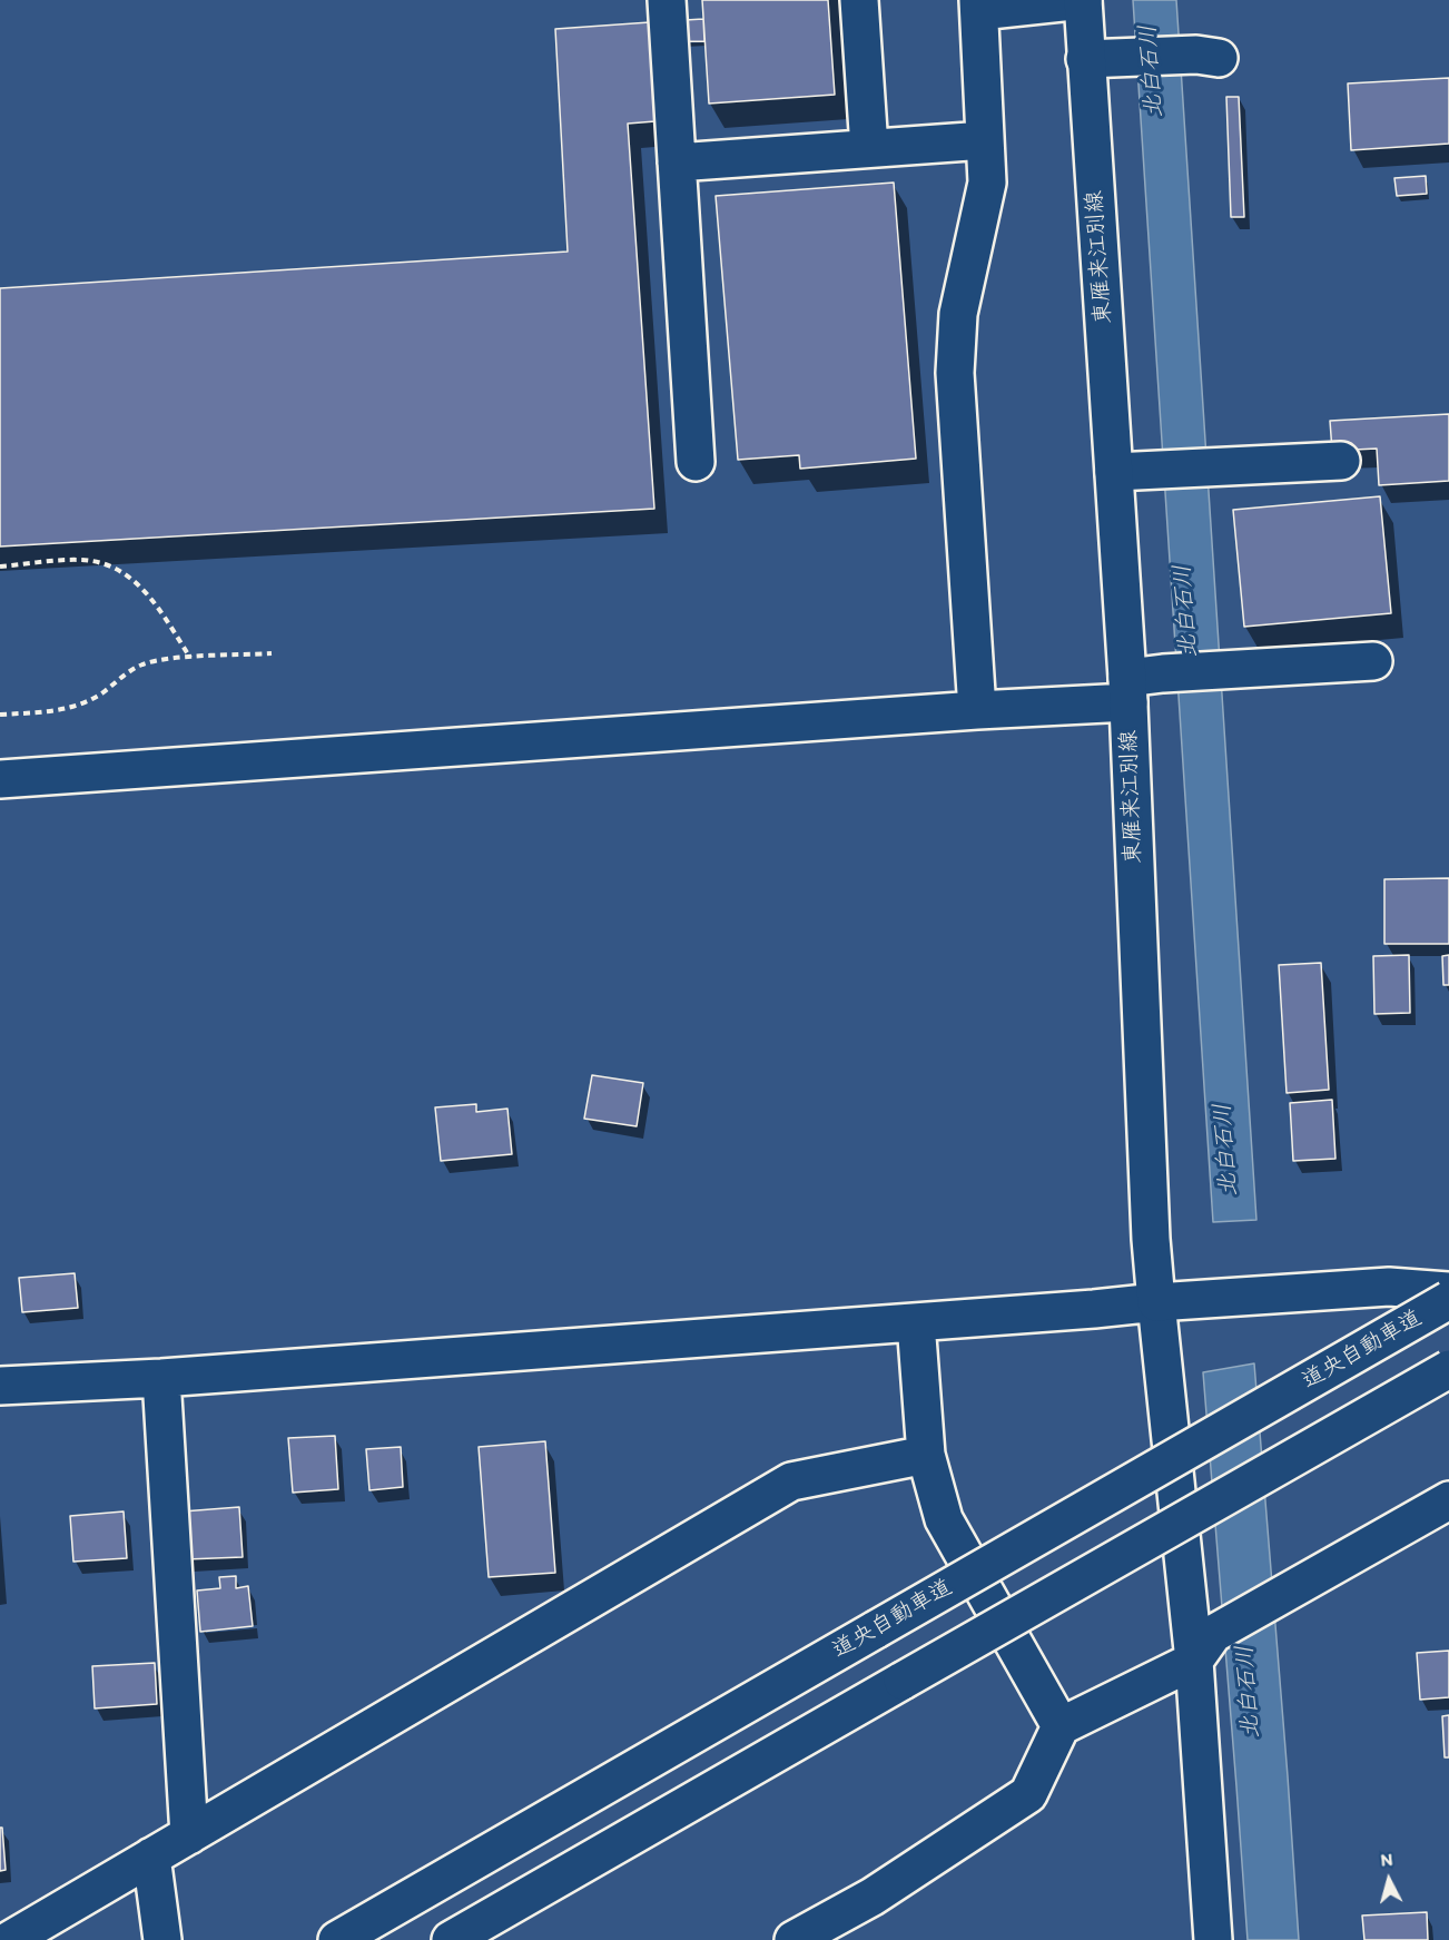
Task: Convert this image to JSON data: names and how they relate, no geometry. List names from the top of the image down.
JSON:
{
  "streets": {
    "main road": ["東雁来江別線", "道央自動車道"]
  },
  "water": ["北白石川"],
  "north": "top"
}
